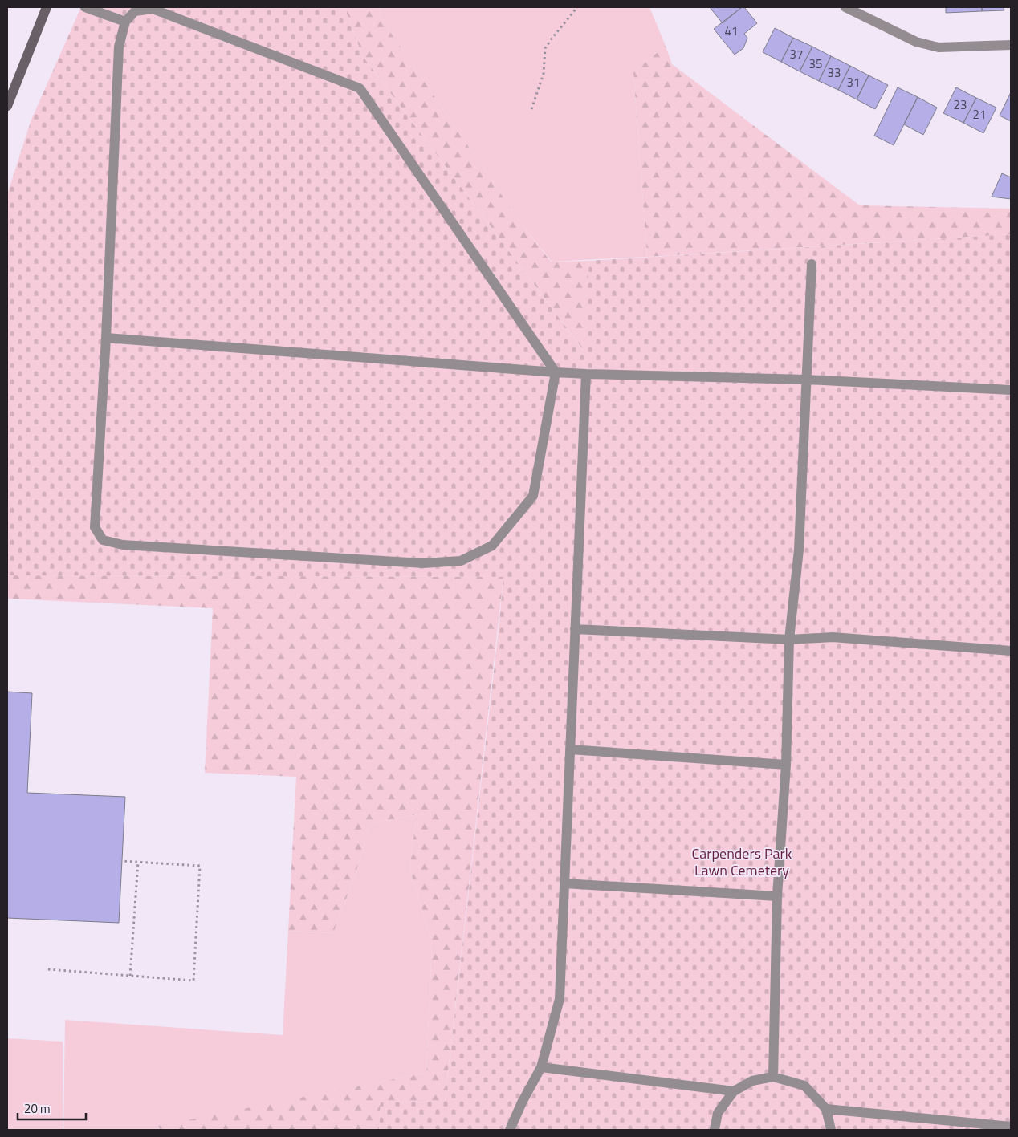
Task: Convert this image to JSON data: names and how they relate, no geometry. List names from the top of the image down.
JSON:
{
  "parks": ["Carpenders Park Lawn Cemetery"],
  "house_numbers": [
    "41",
    "37",
    "35",
    "33",
    "31",
    "23",
    "21"
  ],
  "scale_bar": "20 m"
}
